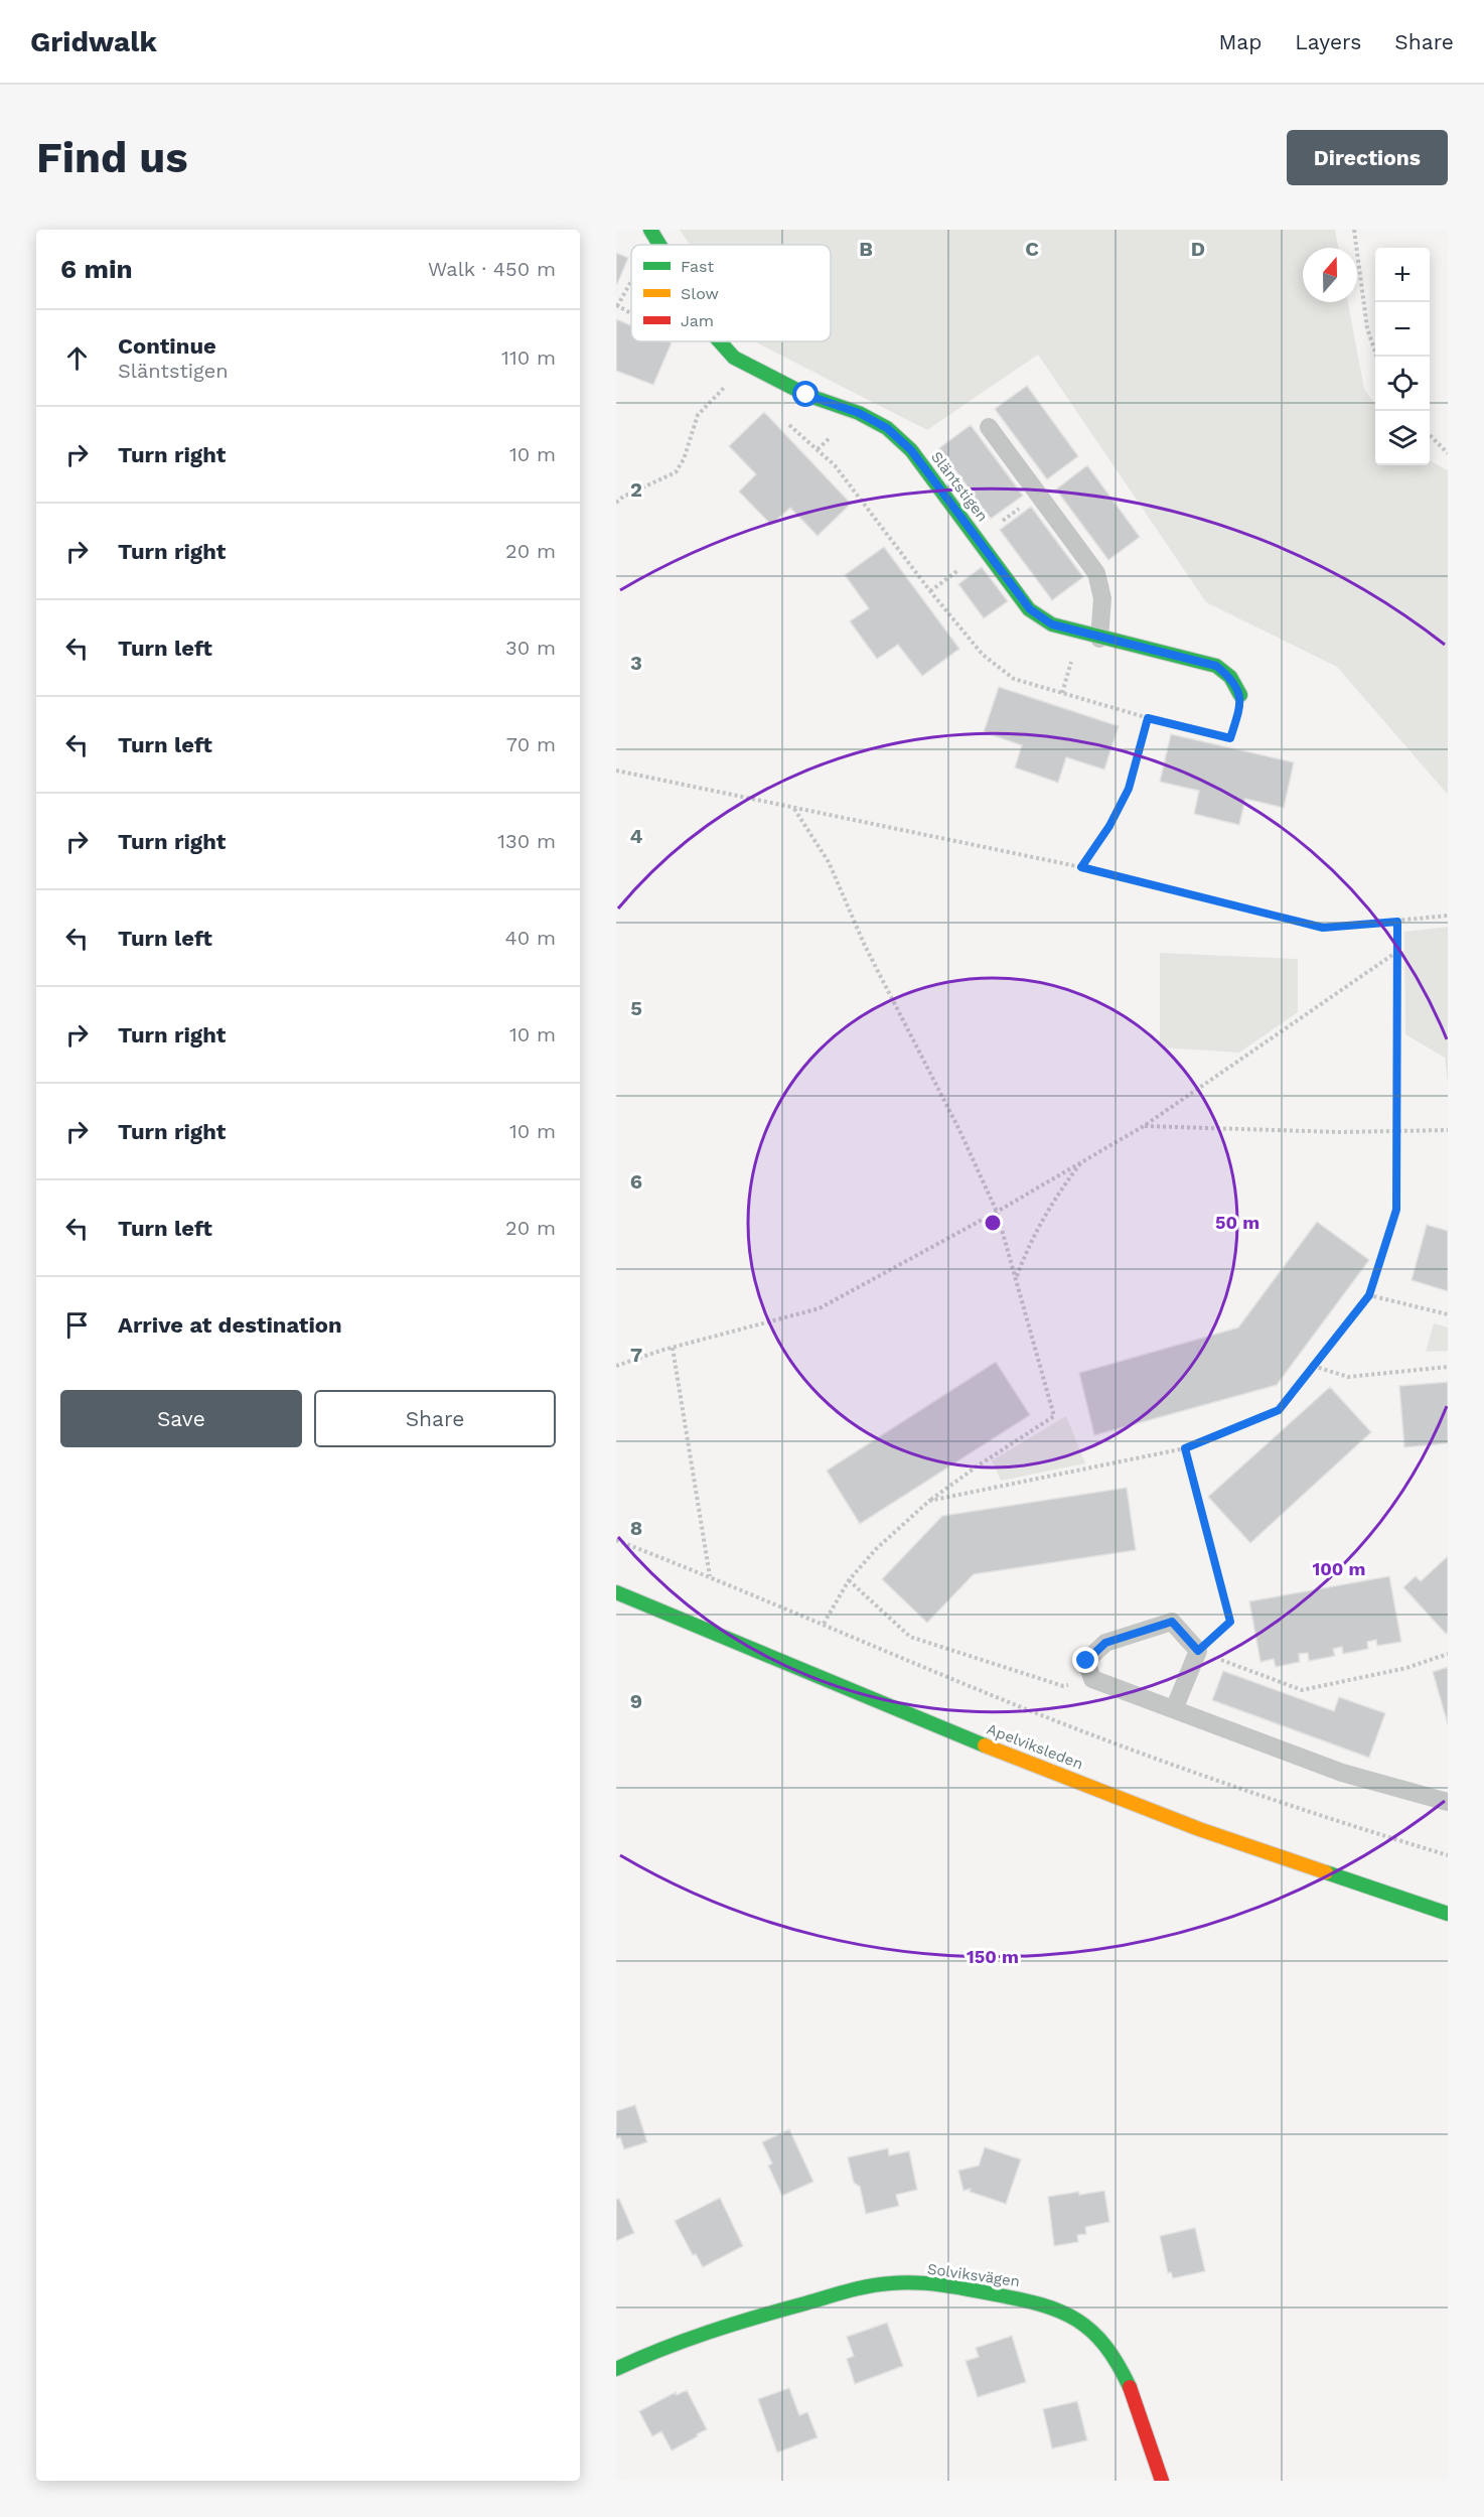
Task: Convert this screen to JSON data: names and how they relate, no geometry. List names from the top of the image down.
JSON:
{
  "streets": {
    "street": ["Släntstigen", "Apelviksleden", "Solviksvägen"]
  },
  "legend": ["Fast", "Slow", "Jam"],
  "north": "top",
  "page": {
    "header": "Gridwalk",
    "nav": ["Map", "Layers", "Share"],
    "buttons": [
      "Directions",
      ["Save", "Share"]
    ],
    "title": "Find us",
    "heading": ["6 min", "Walk · 450 m"],
    "map_buttons": ["+", "−"],
    "list": [
      ["Continue", "Släntstigen", "110 m"],
      ["Turn right", "10 m"],
      ["Turn right", "20 m"],
      ["Turn left", "30 m"],
      ["Turn left", "70 m"],
      ["Turn right", "130 m"],
      ["Turn left", "40 m"],
      ["Turn right", "10 m"],
      ["Turn right", "10 m"],
      ["Turn left", "20 m"],
      "Arrive at destination"
    ]
  },
  "grid": {
    "columns": ["B", "C", "D"],
    "rows": [
      "2",
      "3",
      "4",
      "5",
      "6",
      "7",
      "8",
      "9"
    ]
  },
  "rings": ["50 m", "100 m", "150 m"]
}
